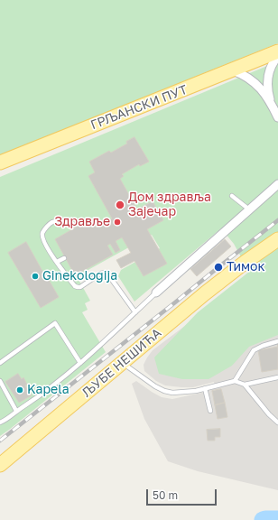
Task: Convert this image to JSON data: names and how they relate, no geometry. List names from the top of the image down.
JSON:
{
  "streets": {
    "main road": ["ГРЉАНСКИ ПУТ", "ЉУБЕ НЕШИЋА"]
  },
  "places": [
    "Дом здравља Зајечар",
    "Здравље",
    "Тимок",
    "Ginekologija",
    "Kapela"
  ],
  "scale_bar": "50 m"
}
